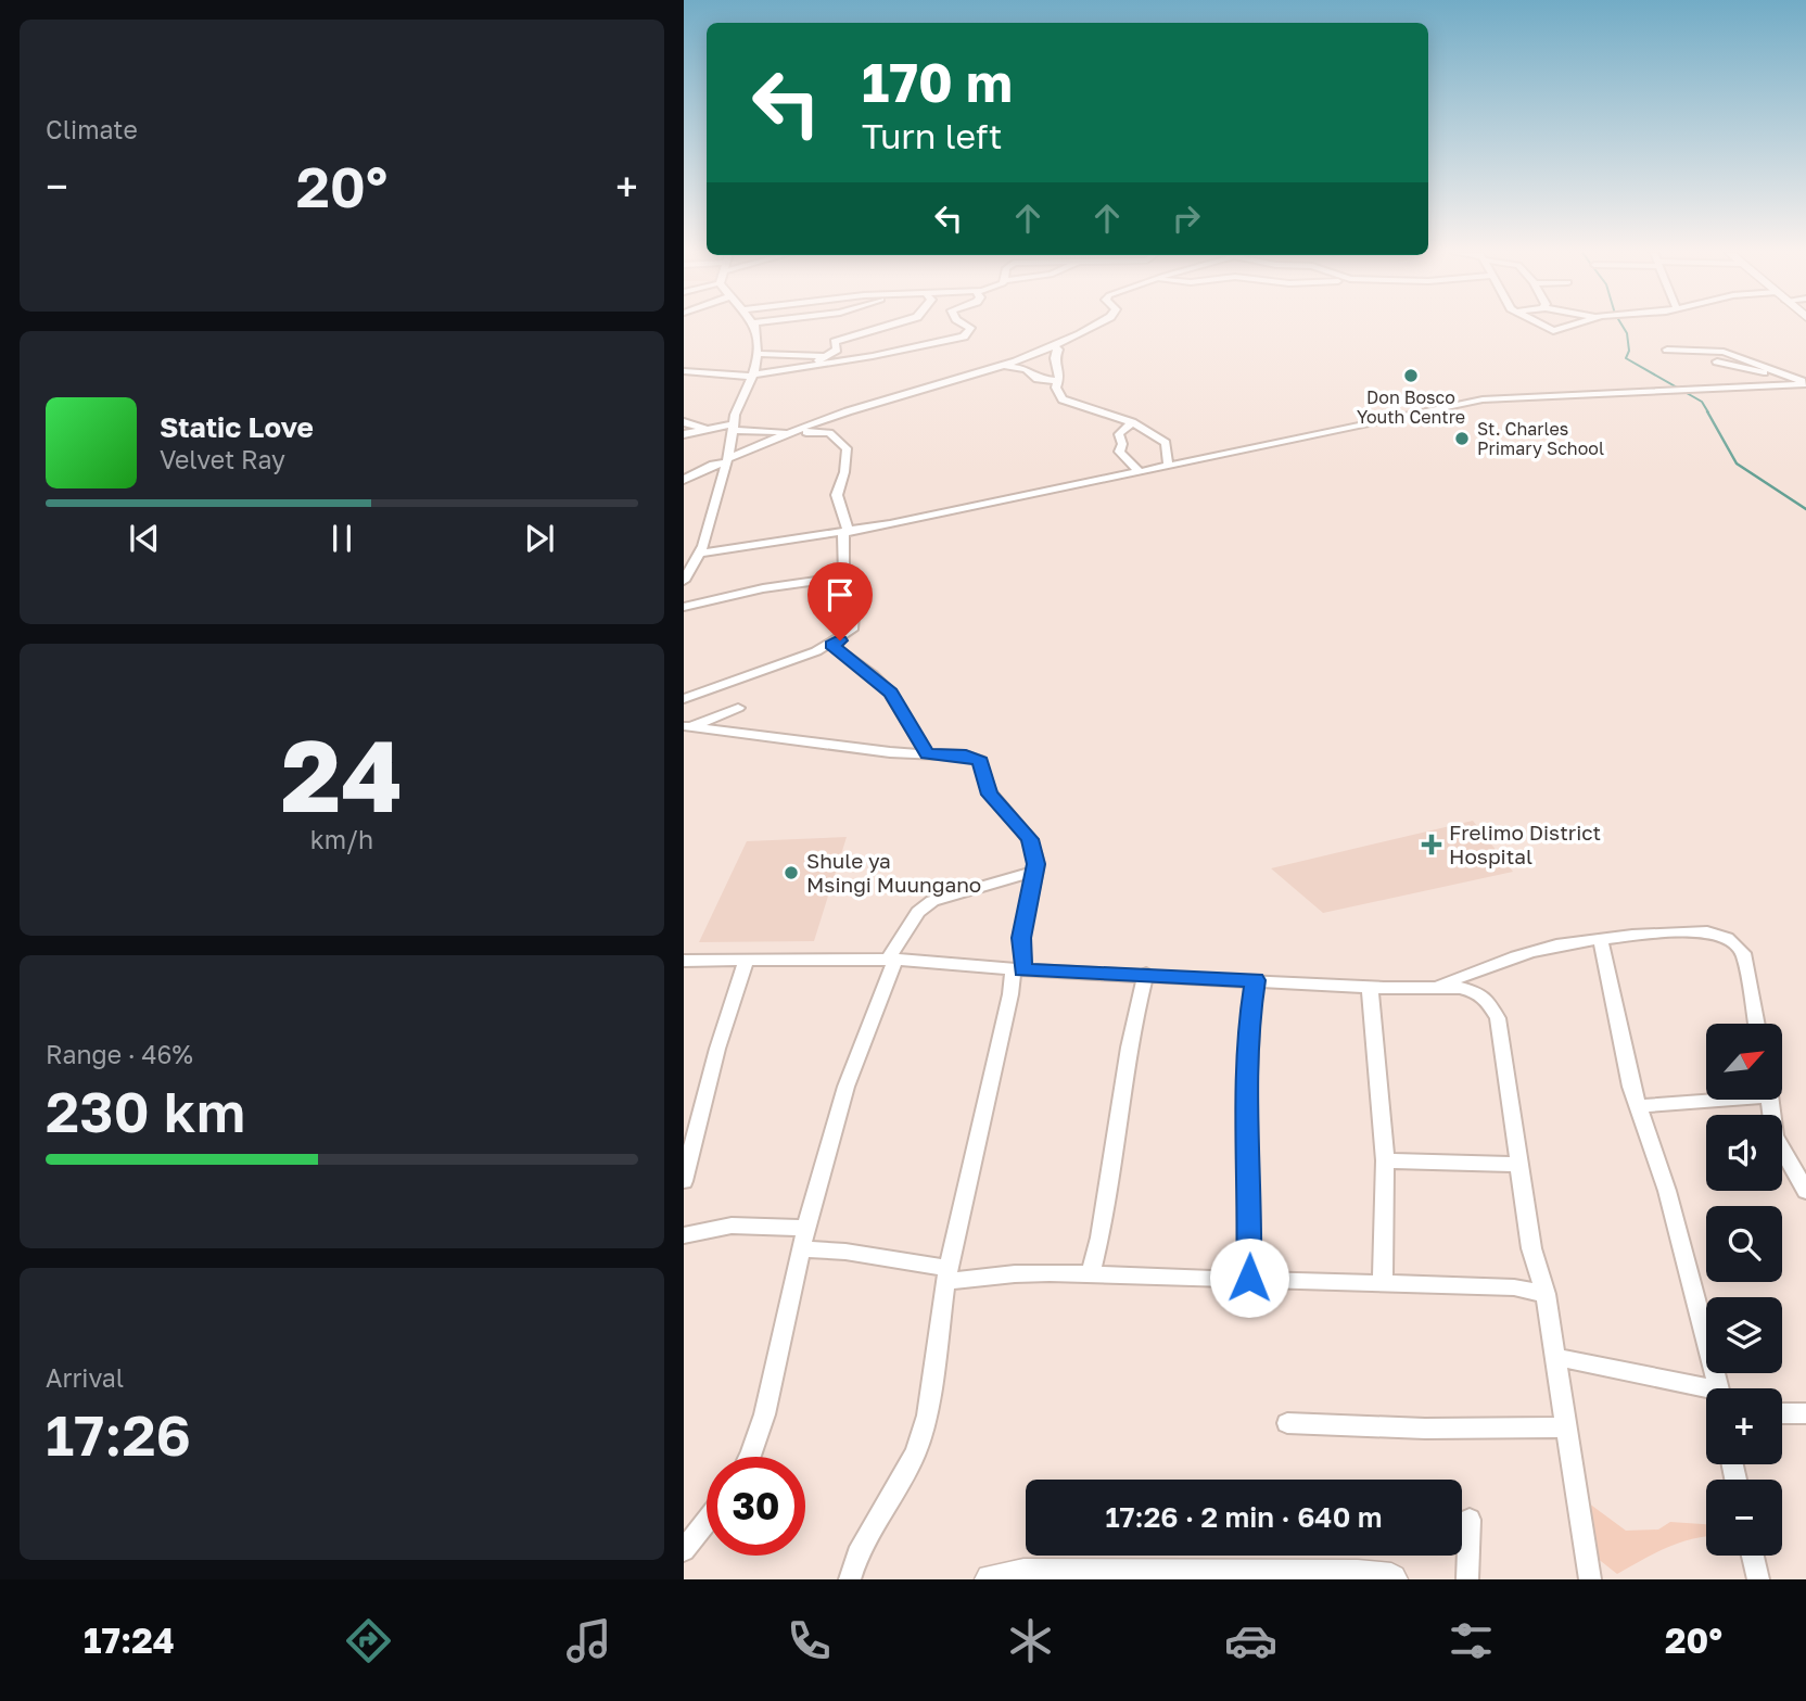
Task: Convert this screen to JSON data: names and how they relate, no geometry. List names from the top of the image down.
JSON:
{
  "places": {
    "other": ["Don Bosco Youth Centre", "St. Charles Primary School", "Shule ya Msingi Muungano"],
    "health": ["Frelimo District Hospital"]
  },
  "north": "top right",
  "page": {
    "tile": [
      "Climate",
      ["24", "km/h"],
      ["Range · 46%", "230 km"],
      ["Arrival", "17:26"]
    ],
    "turn": ["170 m", "Turn left"],
    "heat": ["−", "20°", "+"],
    "song": ["Static Love", "Velvet Ray"],
    "map_buttons": ["+", "−"],
    "limit": "30",
    "trip": "17:26 · 2 min · 640 m",
    "tabs": ["17:24", "20°"]
  }
}
